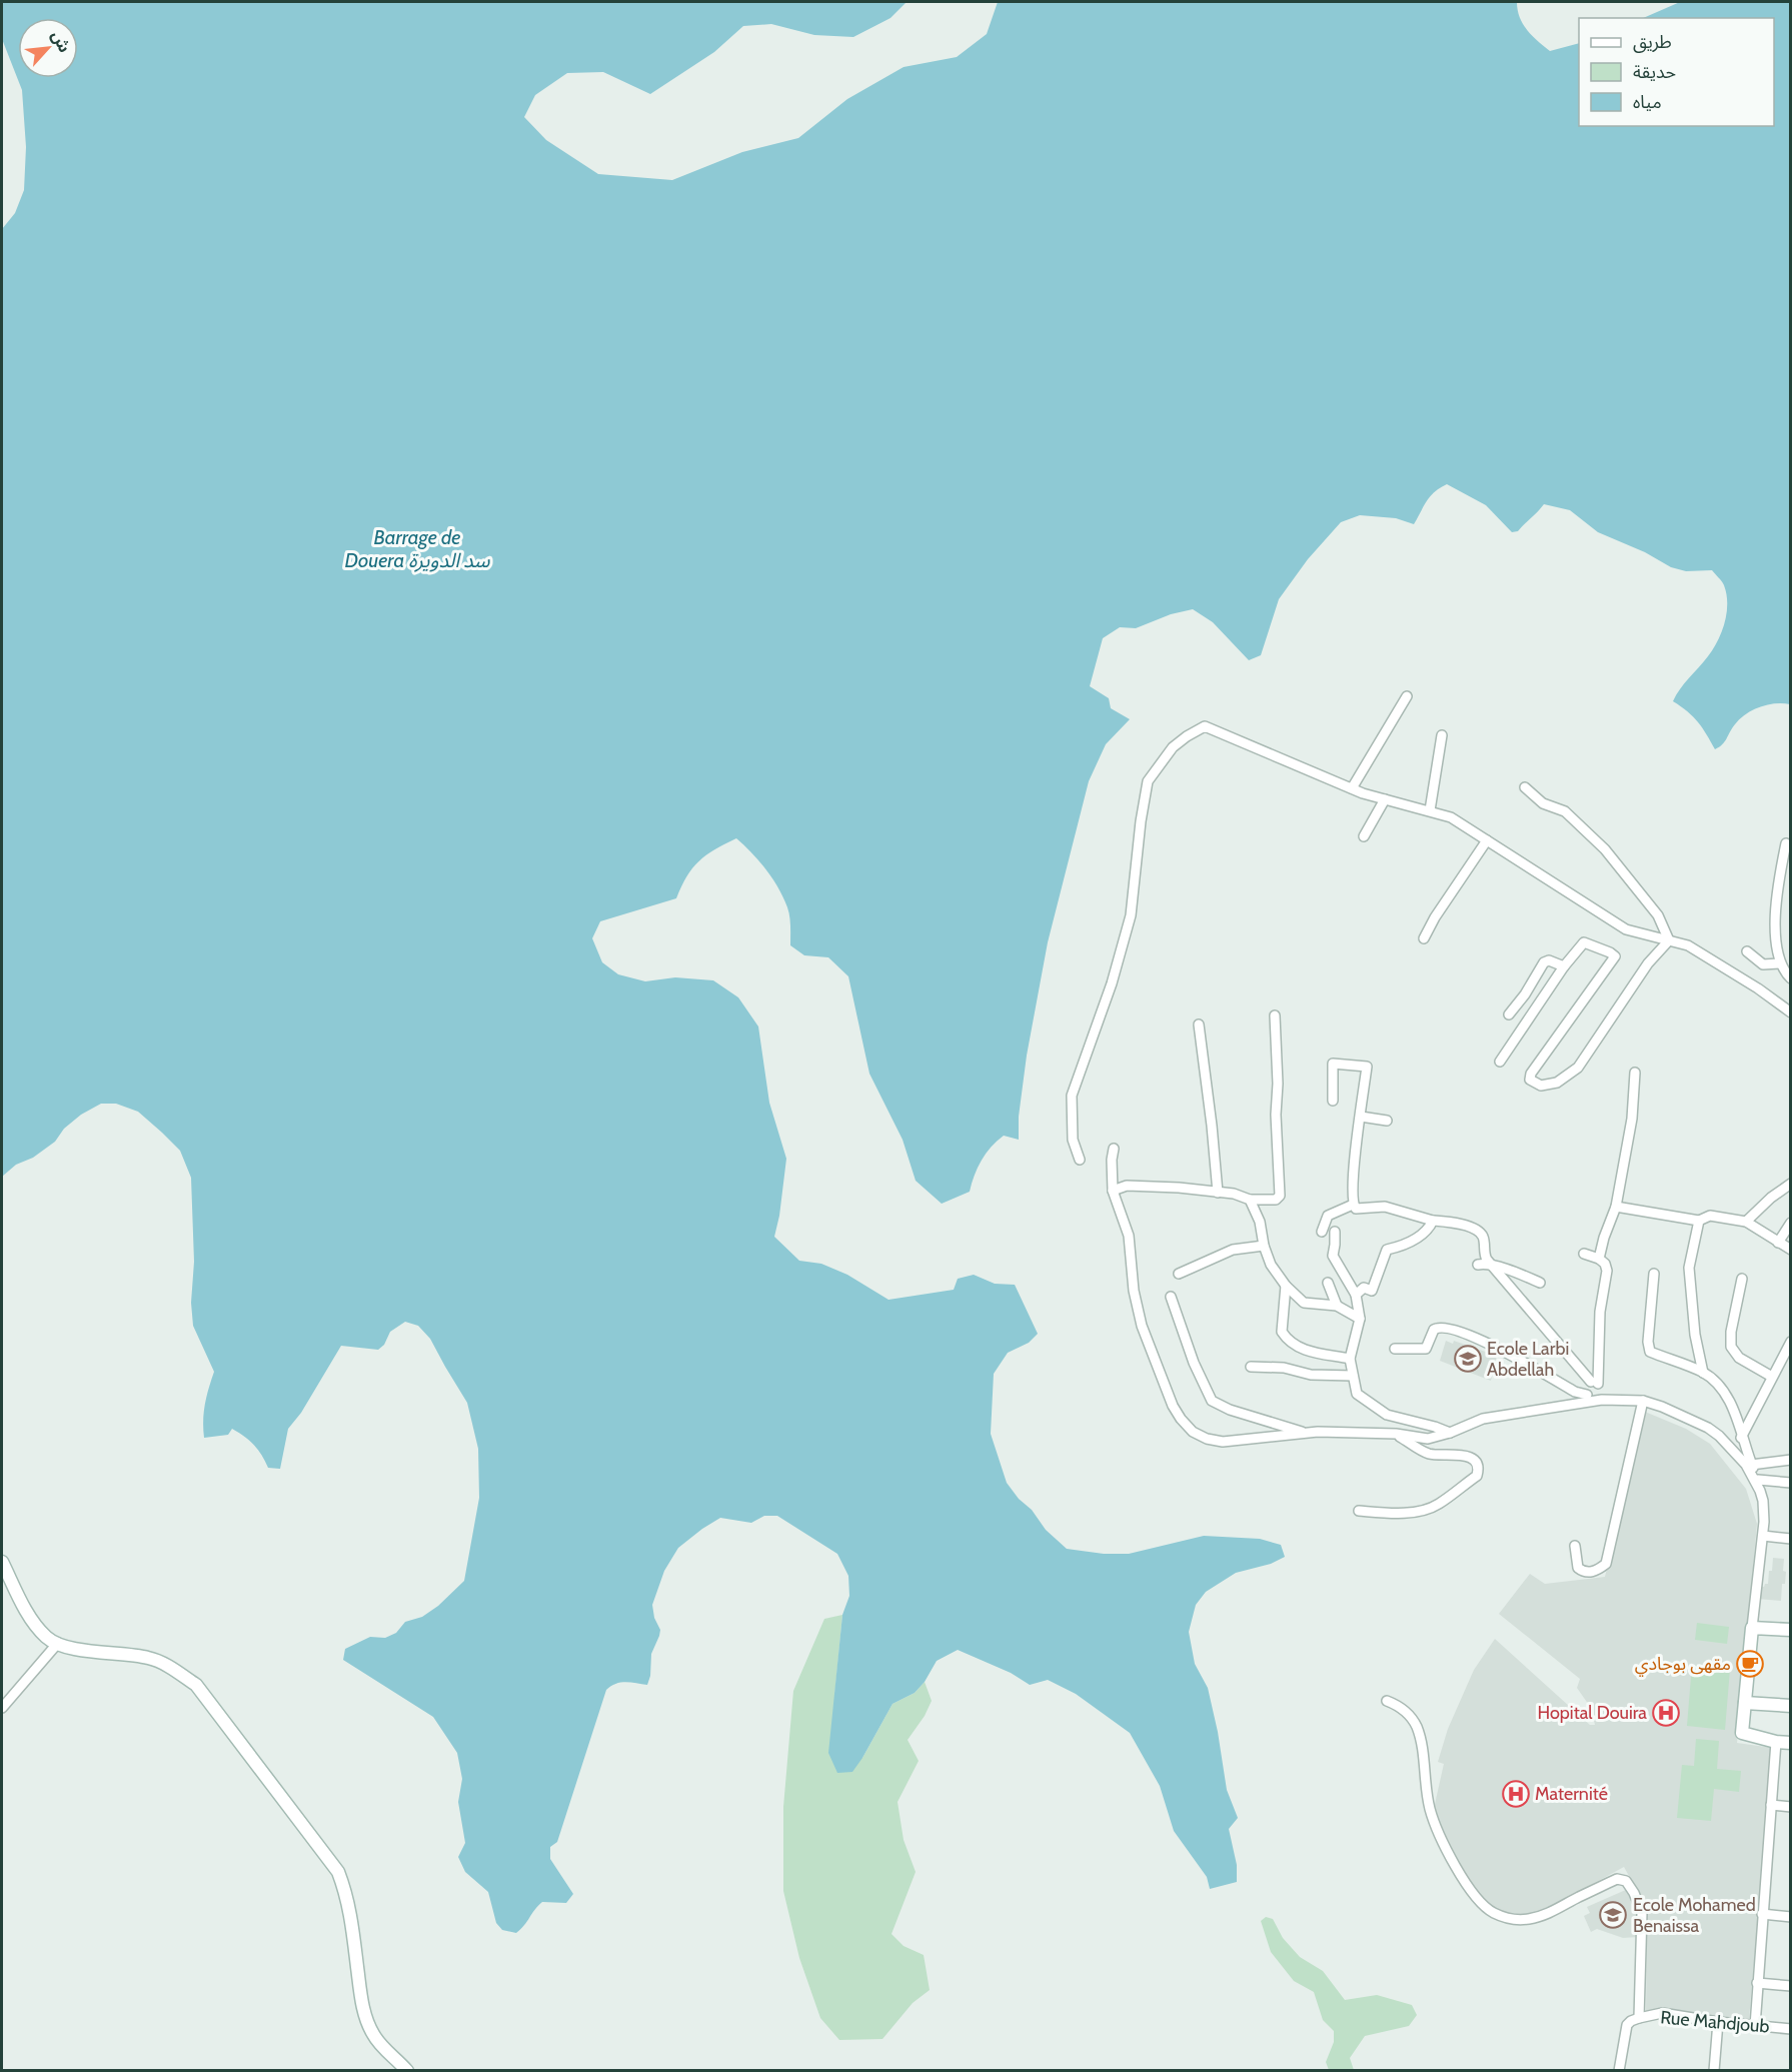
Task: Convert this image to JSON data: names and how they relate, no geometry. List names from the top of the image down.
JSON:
{
  "streets": {
    "street": ["Rue Mahdjoub"]
  },
  "water": ["Barrage de Douera سد الدويرة"],
  "places": {
    "school or university": ["Ecole Larbi Abdellah", "Ecole Mohamed Benaissa"],
    "cafe": ["مقهى بوجادي"],
    "hospital": ["Hopital Douira", "Maternité"]
  },
  "legend": ["طريق", "حديقة", "مياه"],
  "north": "top right"
}
